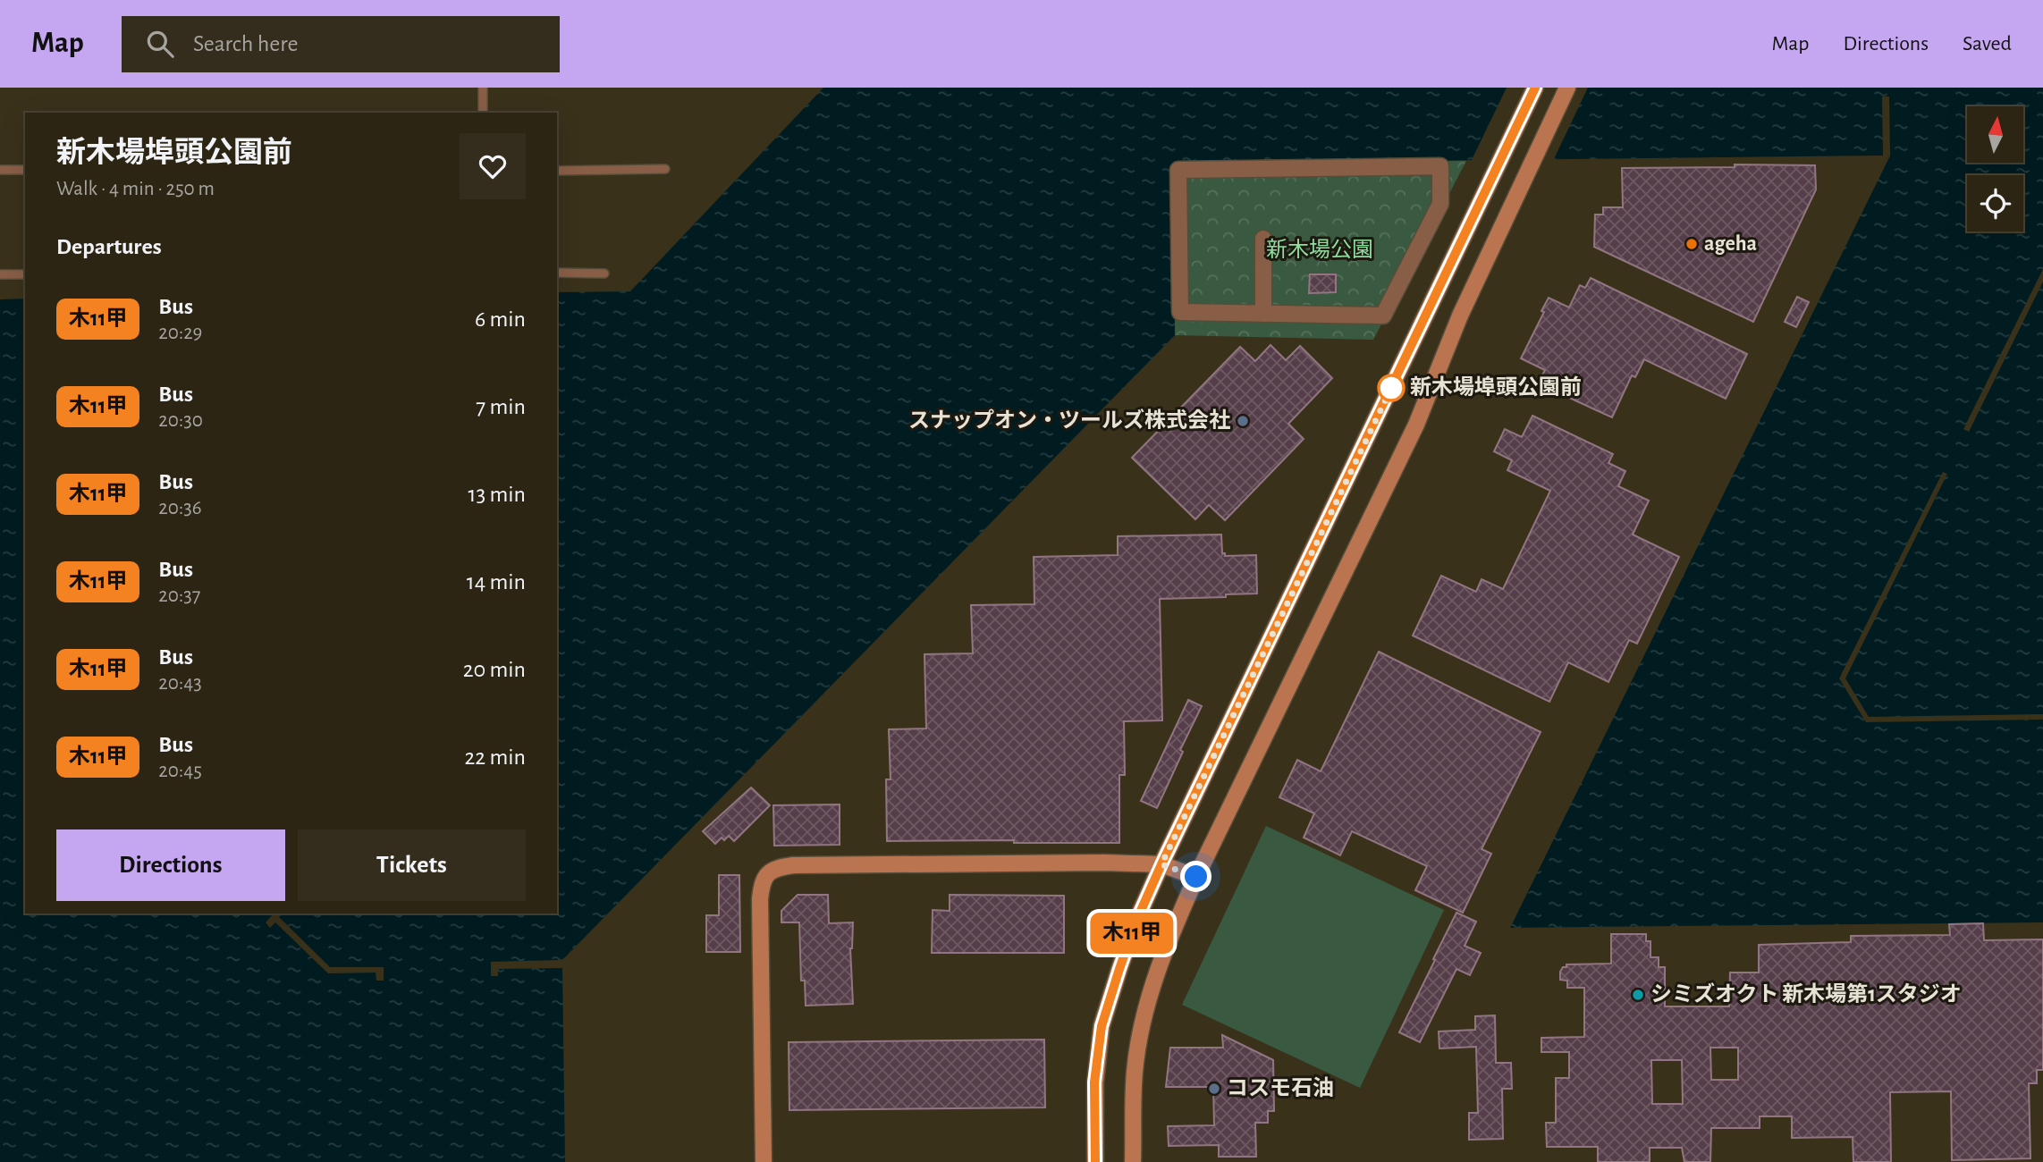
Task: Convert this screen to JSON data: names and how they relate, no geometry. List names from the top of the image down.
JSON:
{
  "parks": ["新木場公園"],
  "places": [
    "ageha",
    "新木場埠頭公園前",
    "スナップオン・ツールズ株式会社",
    "シミズオクト 新木場第1スタジオ",
    "コスモ石油"
  ],
  "lines": ["bus line 木11甲"],
  "north": "top",
  "page": {
    "header": "Map",
    "search": "Search here",
    "nav": ["Map", "Directions", "Saved"],
    "on_map": "木11甲",
    "heading": [
      ["新木場埠頭公園前", "Walk · 4 min · 250 m"],
      "Departures"
    ],
    "list": [
      {
        "mark": "木11甲",
        "name": "Bus",
        "note": "20:29",
        "value": "6 min"
      },
      {
        "mark": "木11甲",
        "name": "Bus",
        "note": "20:30",
        "value": "7 min"
      },
      {
        "mark": "木11甲",
        "name": "Bus",
        "note": "20:36",
        "value": "13 min"
      },
      {
        "mark": "木11甲",
        "name": "Bus",
        "note": "20:37",
        "value": "14 min"
      },
      {
        "mark": "木11甲",
        "name": "Bus",
        "note": "20:43",
        "value": "20 min"
      },
      {
        "mark": "木11甲",
        "name": "Bus",
        "note": "20:45",
        "value": "22 min"
      }
    ],
    "buttons": ["Directions", "Tickets"]
  }
}
